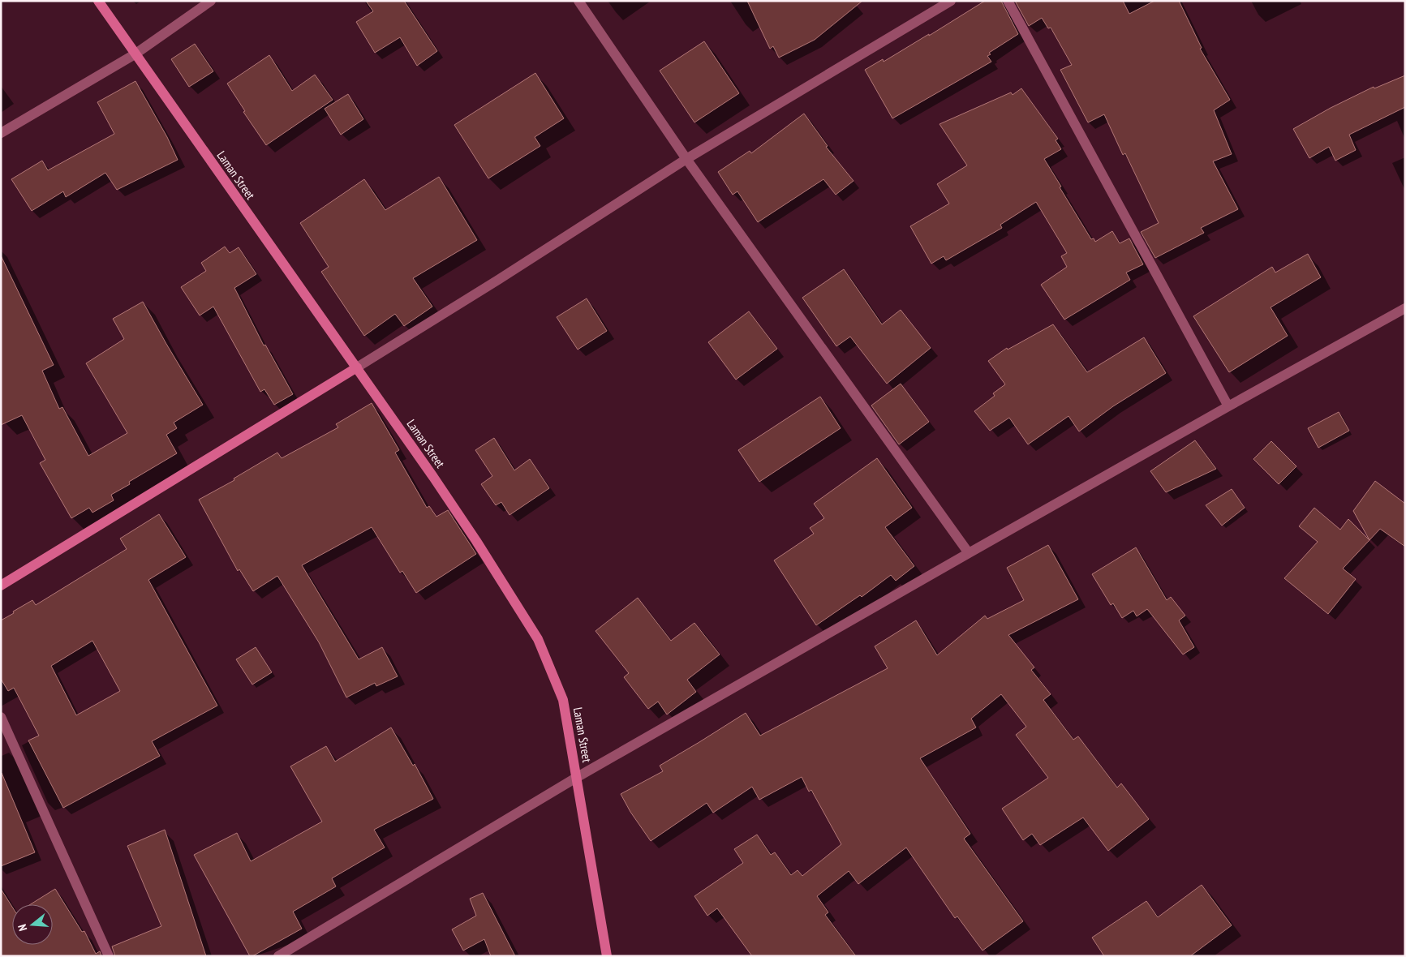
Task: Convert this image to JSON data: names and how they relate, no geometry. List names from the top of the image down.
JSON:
{
  "streets": {
    "main road": ["Laman Street"]
  },
  "north": "left"
}
